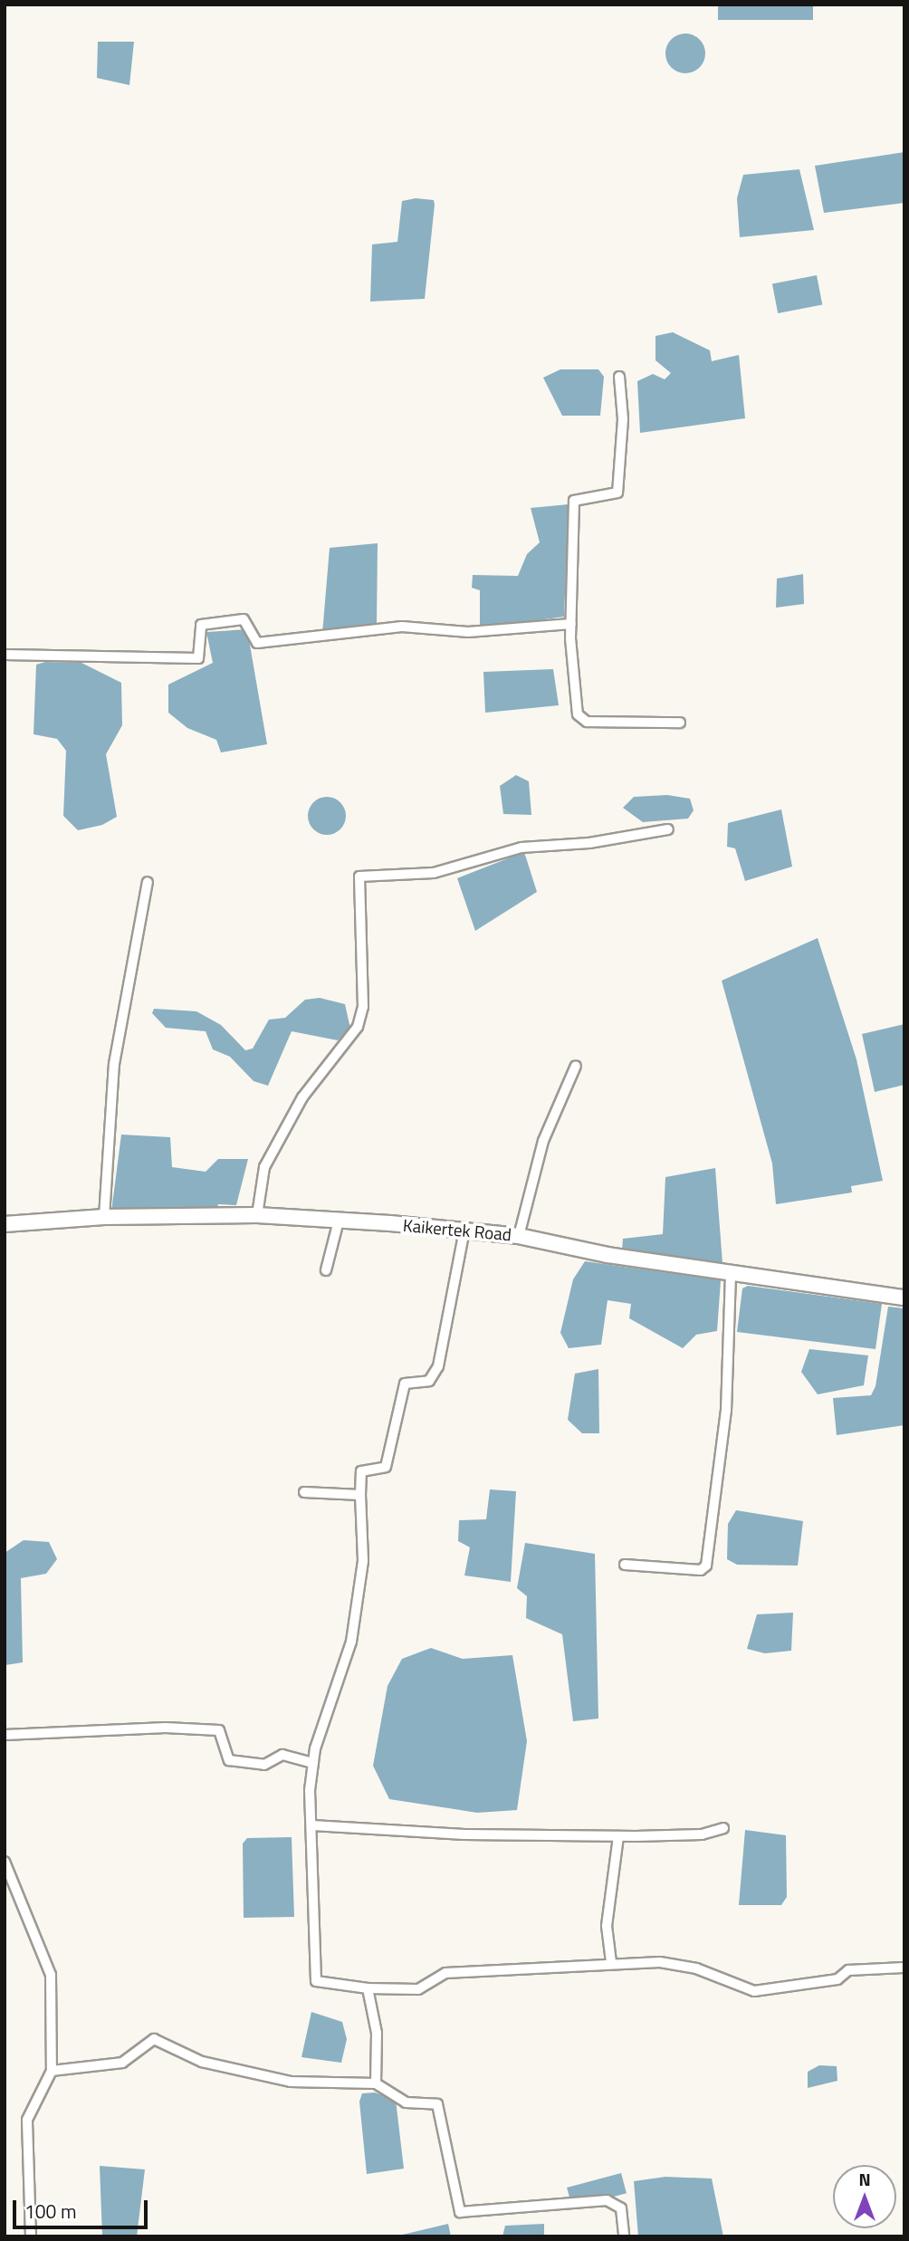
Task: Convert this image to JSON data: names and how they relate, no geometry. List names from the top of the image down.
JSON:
{
  "streets": {
    "main road": ["Kaikertek Road"]
  },
  "scale_bar": "100 m",
  "north": "top"
}
